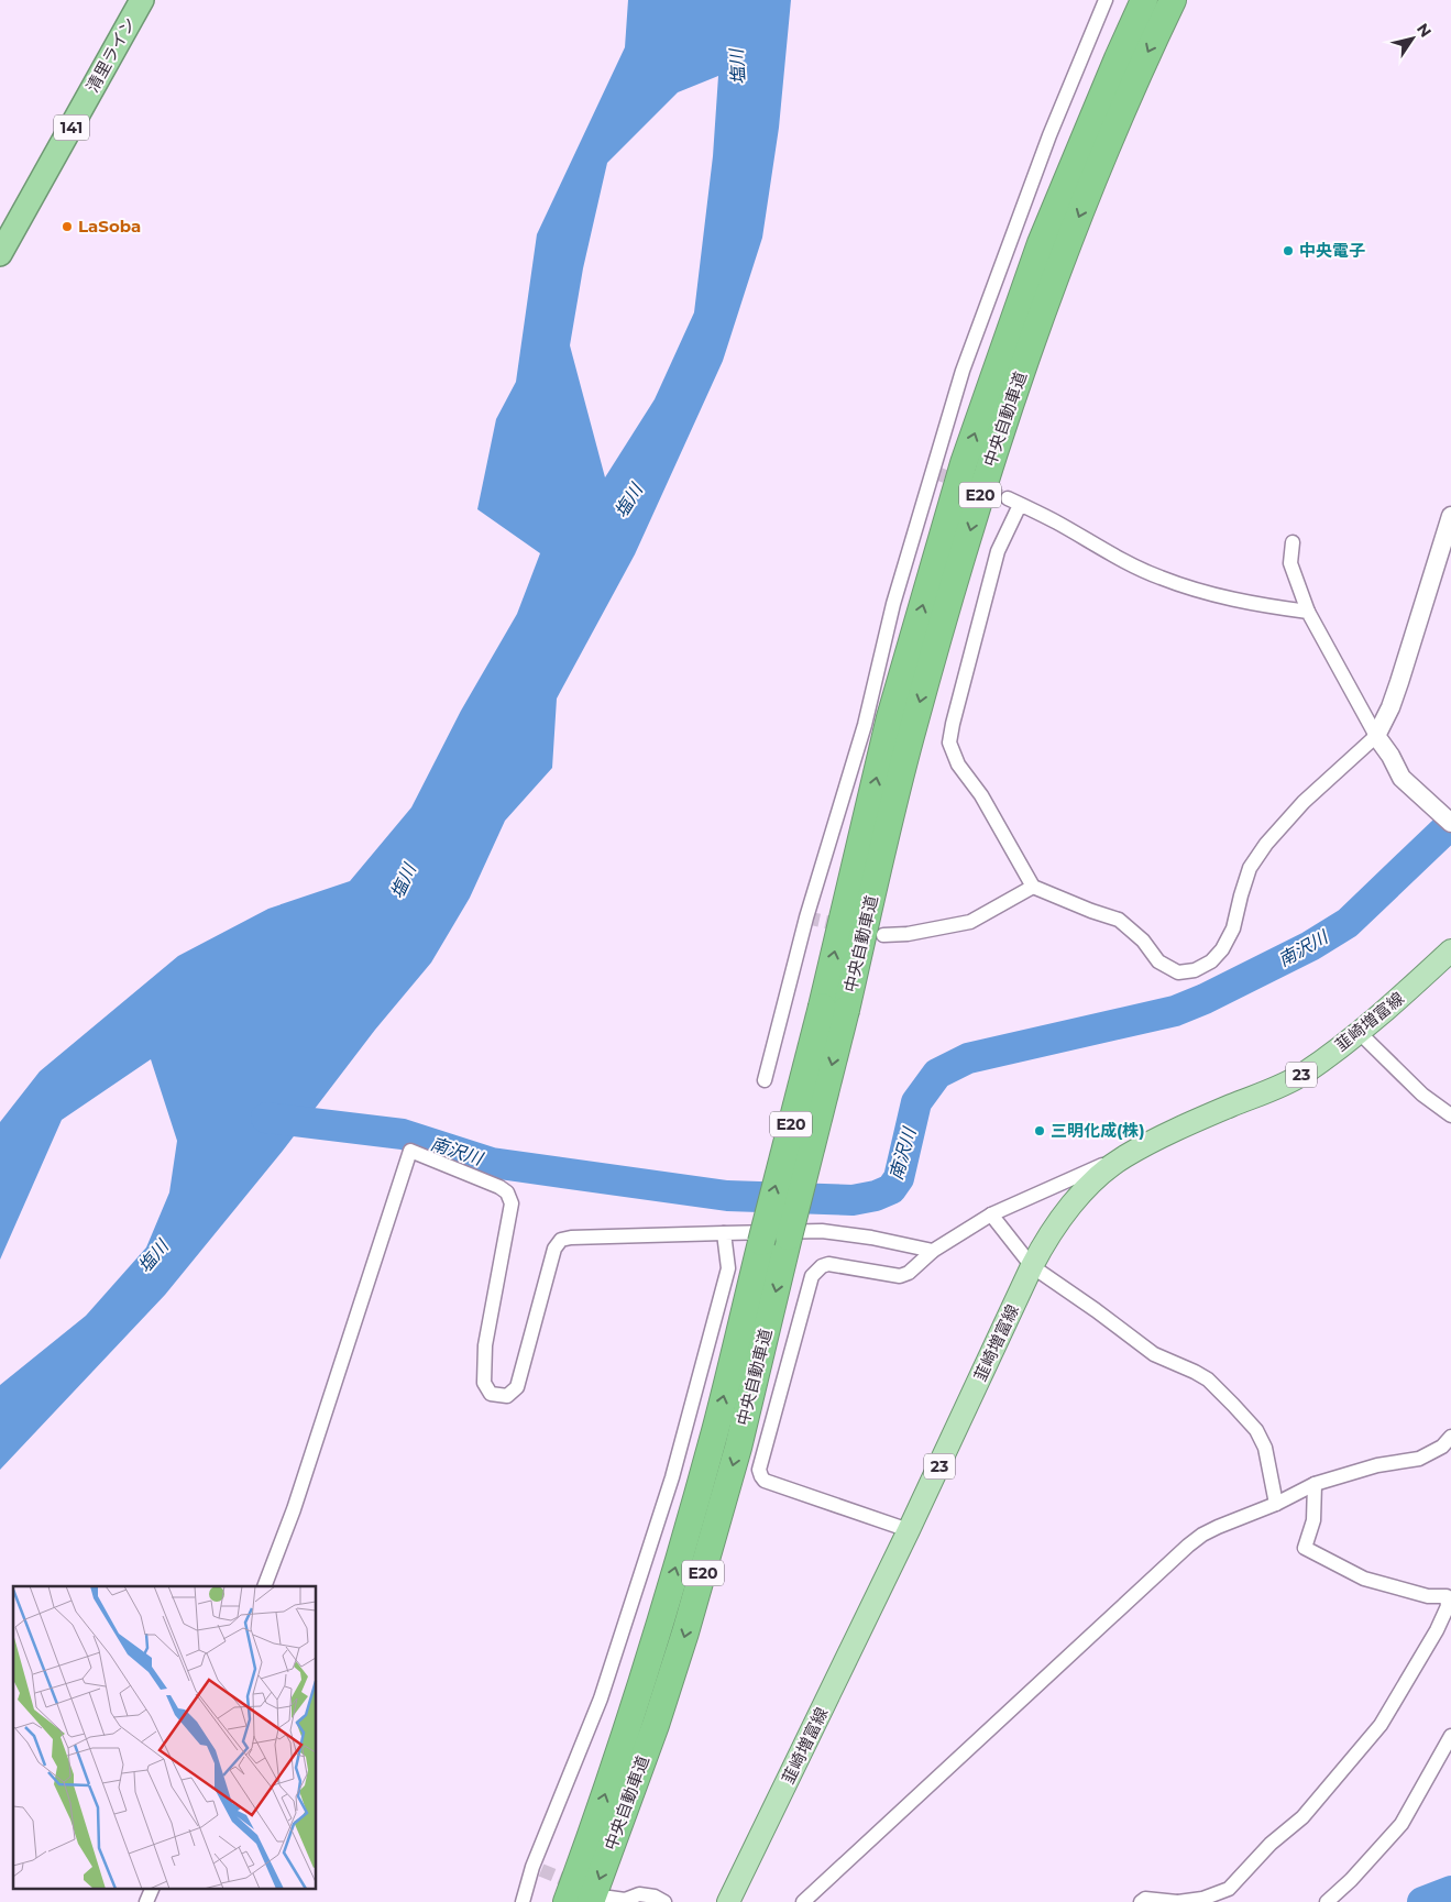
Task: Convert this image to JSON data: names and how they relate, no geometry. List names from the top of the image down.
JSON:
{
  "streets": {
    "highway": [
      "清里ライン",
      "141",
      "中央自動車道",
      "E20"
    ],
    "main road": ["韮崎増富線", "23"]
  },
  "water": ["塩川", "南沢川"],
  "places": ["LaSoba", "中央電子", "三明化成(株)"],
  "north": "top right"
}
